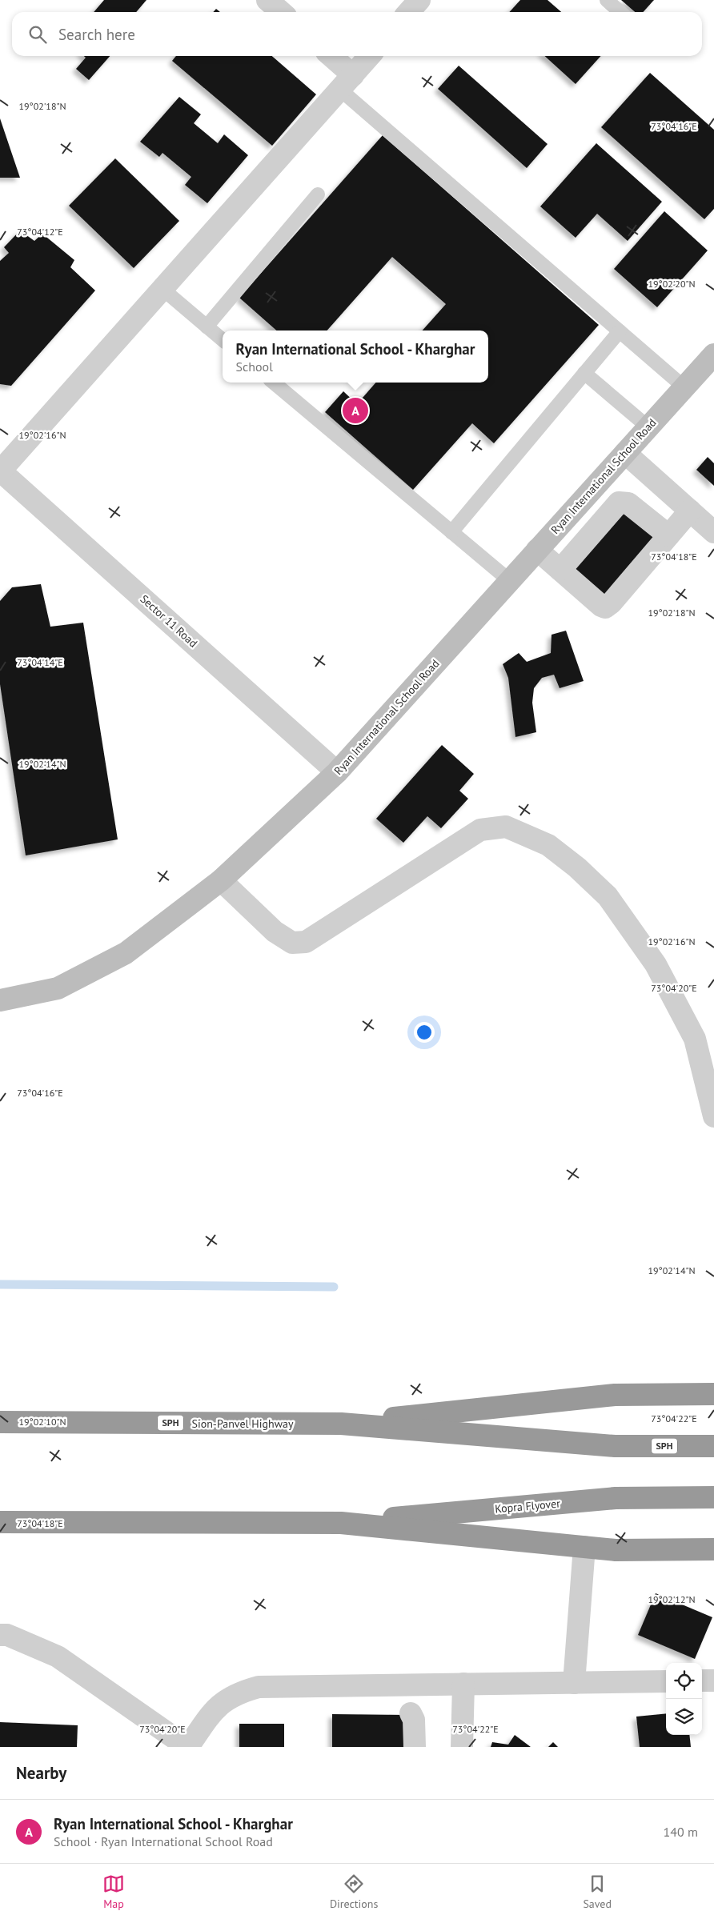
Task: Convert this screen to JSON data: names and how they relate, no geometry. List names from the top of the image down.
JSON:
{
  "streets": {
    "highway": ["SPH", "Sion-Panvel Highway", "Kopra Flyover"],
    "street": ["Ryan International School Road", "Sector 11 Road"]
  },
  "crossings": [
    ["Ryan International School Road", "Sector 11 Road"],
    ["SPH", "Sion-Panvel Highway"]
  ],
  "page": {
    "search": "Search here",
    "popup": ["Ryan International School - Kharghar", "School"],
    "pins": "A",
    "heading": "Nearby",
    "list": [
      {
        "mark": "A",
        "name": "Ryan International School - Kharghar",
        "note": "School · Ryan International School Road",
        "value": "140 m"
      }
    ],
    "nav": ["Map", "Directions", "Saved"]
  },
  "coordinates": [
    "19°02'18\"N",
    "73°04'16\"E",
    "73°04'12\"E",
    "19°02'20\"N",
    "19°02'16\"N",
    "73°04'18\"E",
    "73°04'14\"E",
    "19°02'14\"N",
    "73°04'20\"E",
    "73°04'22\"E",
    "19°02'10\"N",
    "19°02'12\"N"
  ]
}
